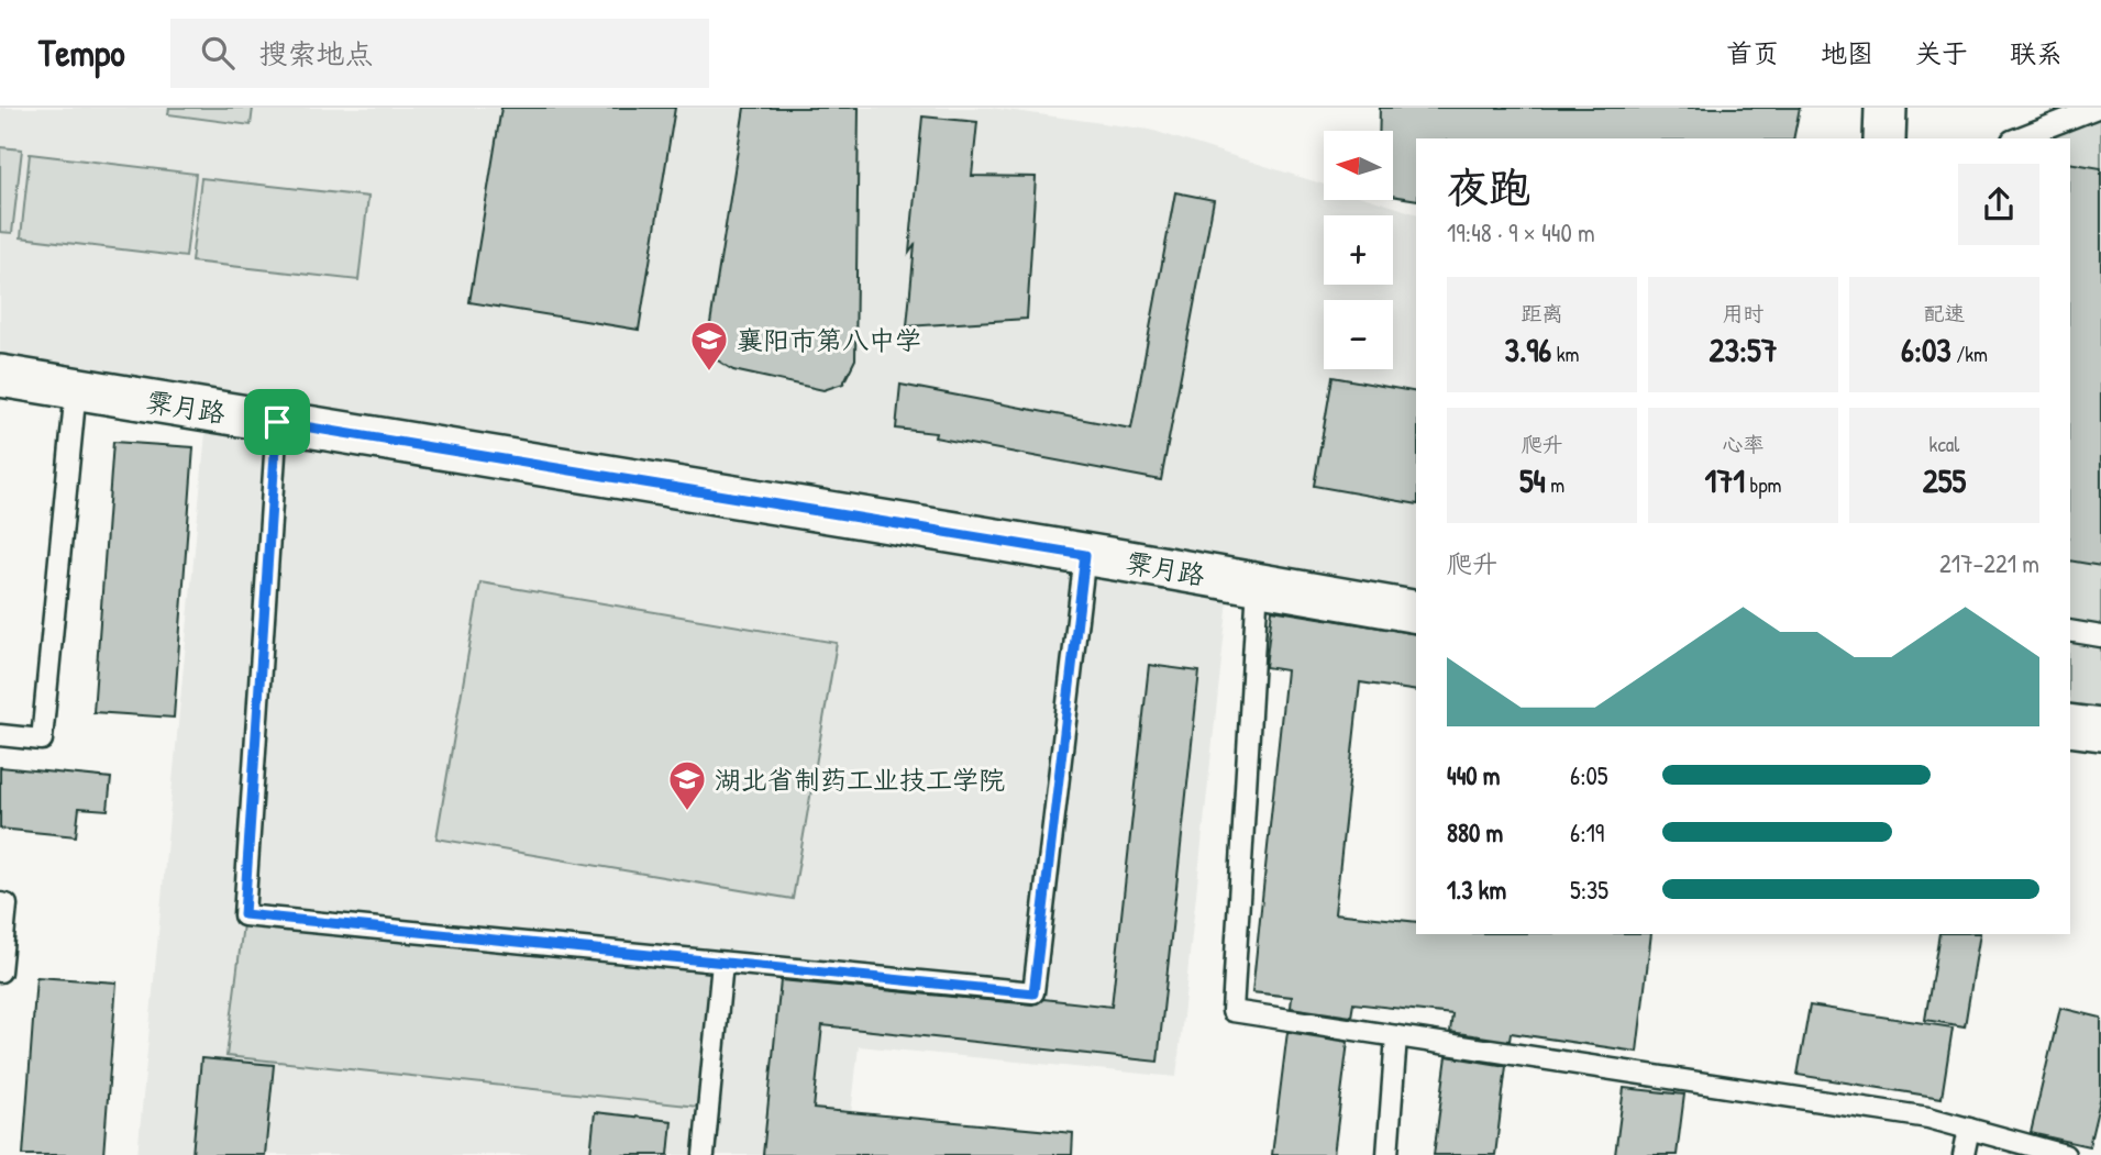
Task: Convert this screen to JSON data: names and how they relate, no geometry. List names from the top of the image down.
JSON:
{
  "streets": {
    "street": ["霁月路"]
  },
  "places": {
    "school or university": ["襄阳市第八中学", "湖北省制药工业技工学院"]
  },
  "north": "left",
  "page": {
    "header": "Tempo",
    "search": "搜索地点",
    "nav": [
      "首页",
      "地图",
      "关于",
      "联系"
    ],
    "map_buttons": ["+", "−"],
    "heading": ["夜跑", "19:48 · 9 × 440 m"],
    "stats": [
      ["距离", "3.96 km"],
      ["用时", "23:57"],
      ["配速", "6:03 /km"],
      ["爬升", "54 m"],
      ["心率", "171 bpm"],
      ["kcal", "255"]
    ],
    "chart": ["爬升", "217–221 m"],
    "list": [
      {
        "name": "440 m",
        "note": "6:05"
      },
      {
        "name": "880 m",
        "note": "6:19"
      },
      {
        "name": "1.3 km",
        "note": "5:35"
      }
    ]
  }
}
